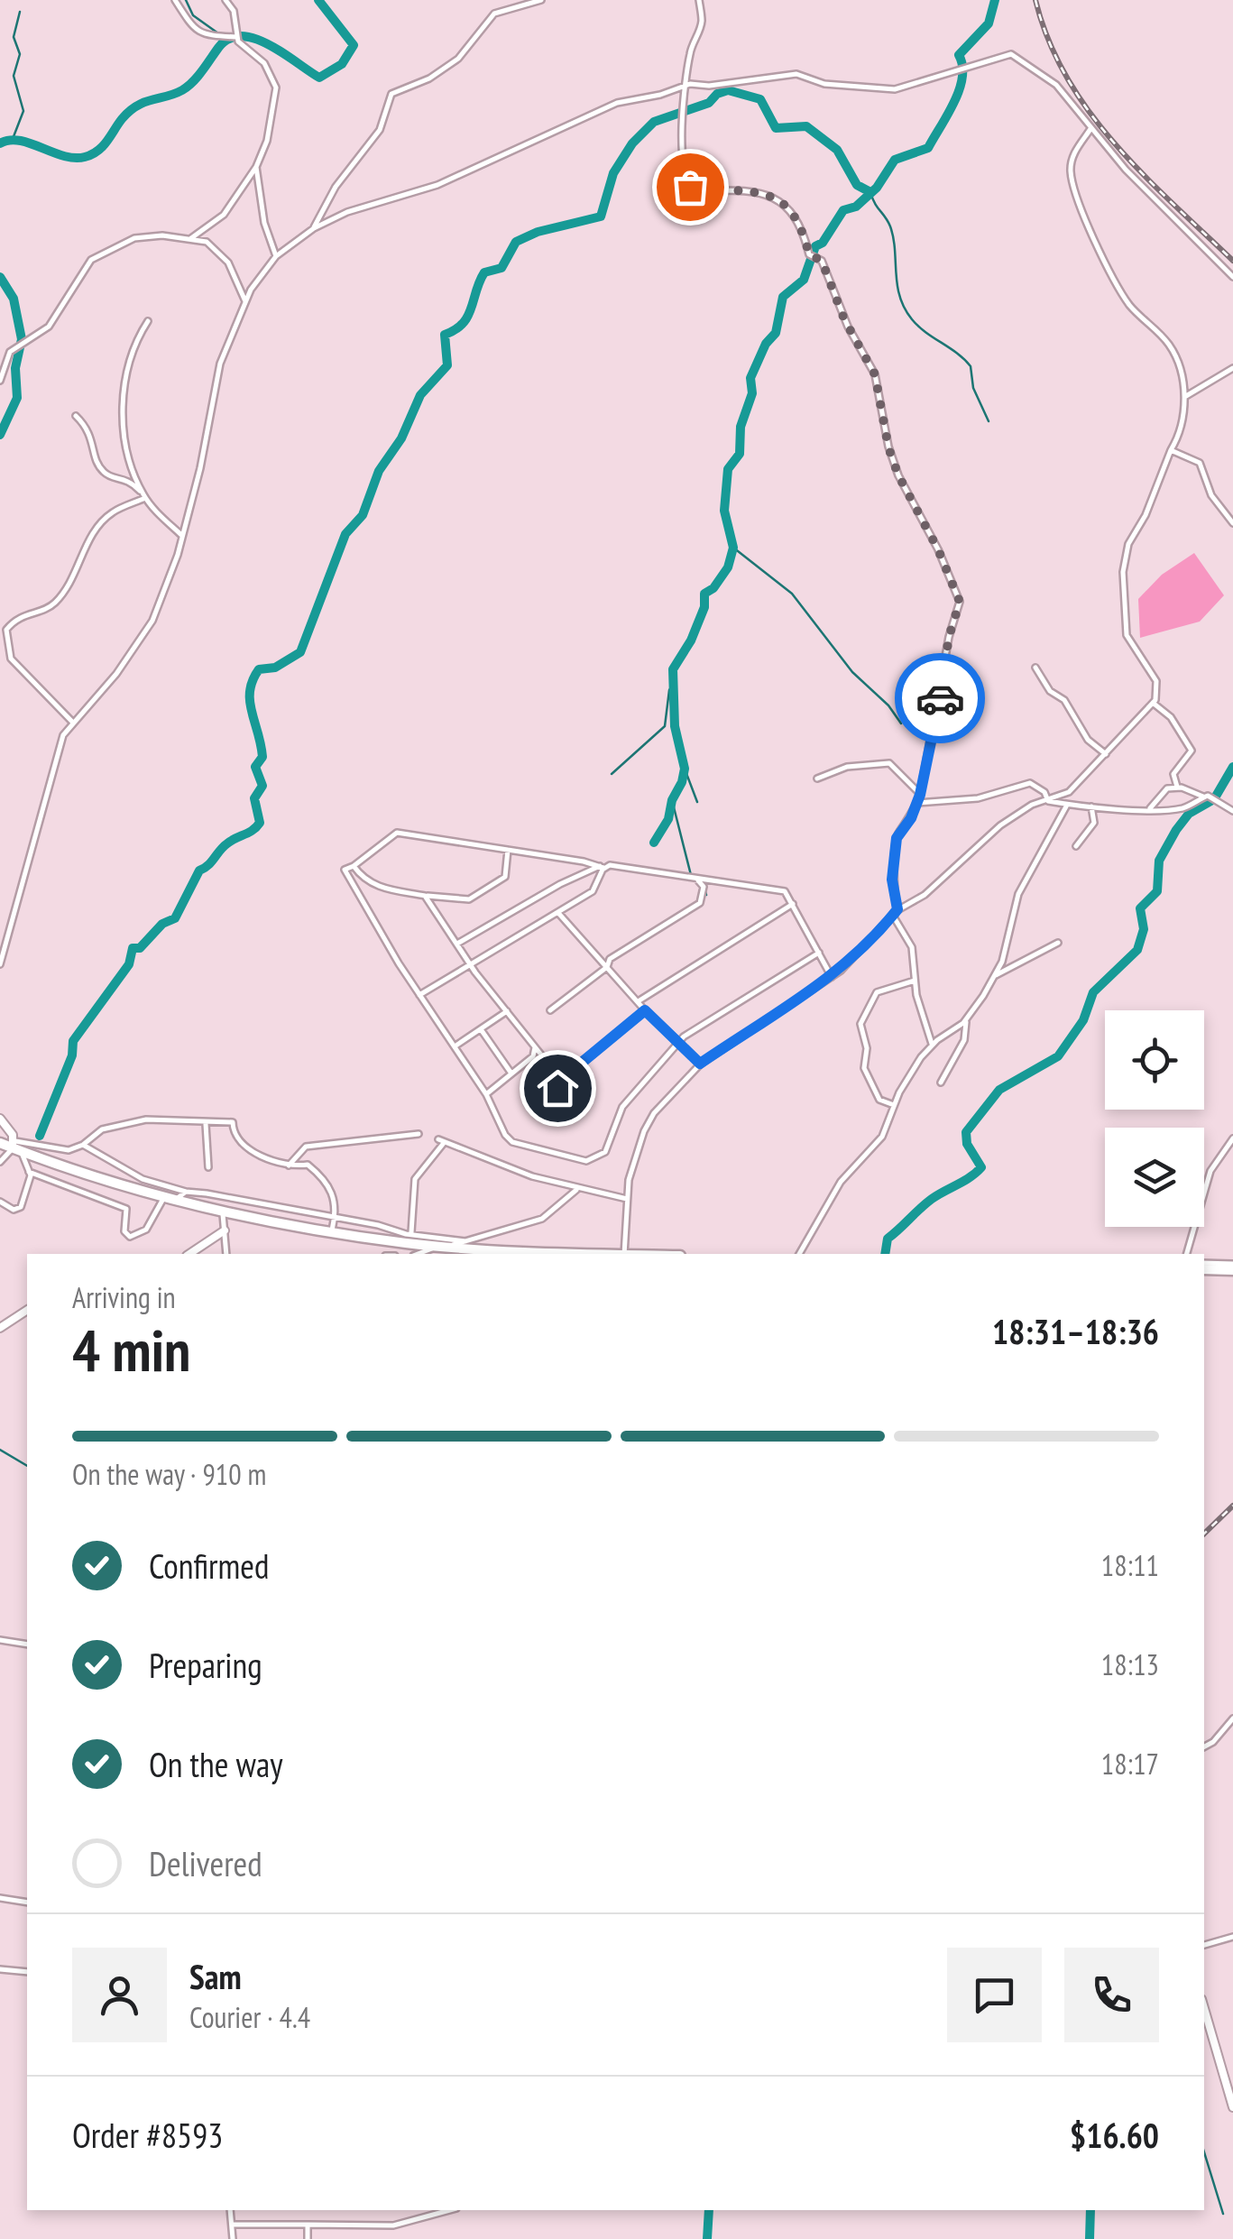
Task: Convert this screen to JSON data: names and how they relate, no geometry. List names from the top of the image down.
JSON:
{
  "page": {
    "heading": ["4 min", "Arriving in", "18:31–18:36"],
    "panel": [
      "Sam",
      "Courier · 4.4",
      "Order #8593",
      "$16.60"
    ],
    "bar": "On the way · 910 m",
    "list": [
      ["Confirmed", "18:11"],
      ["Preparing", "18:13"],
      ["On the way", "18:17"],
      "Delivered"
    ]
  }
}
